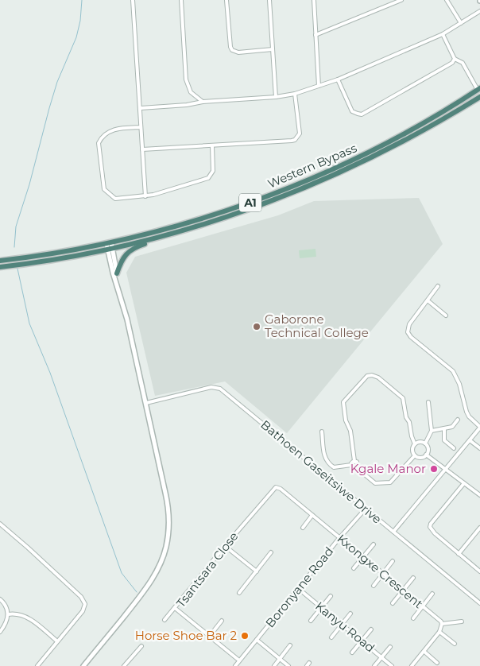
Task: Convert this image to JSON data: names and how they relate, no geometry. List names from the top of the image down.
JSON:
{
  "streets": {
    "highway": ["Western Bypass", "A1"],
    "street": [
      "Bathoen Gaseitsiwe Drive",
      "Tsantsara Close",
      "Kxongxe Crescent",
      "Boronyane Road",
      "Kanyu Road"
    ]
  },
  "crossings": [
    ["Bathoen Gaseitsiwe Drive", "Boronyane Road"],
    ["Tsantsara Close", "Kxongxe Crescent"],
    ["Tsantsara Close", "Boronyane Road"],
    ["Kxongxe Crescent", "Boronyane Road"],
    ["Boronyane Road", "Kanyu Road"]
  ],
  "places": ["Gaborone Technical College", "Kgale Manor", "Horse Shoe Bar 2"]
}
